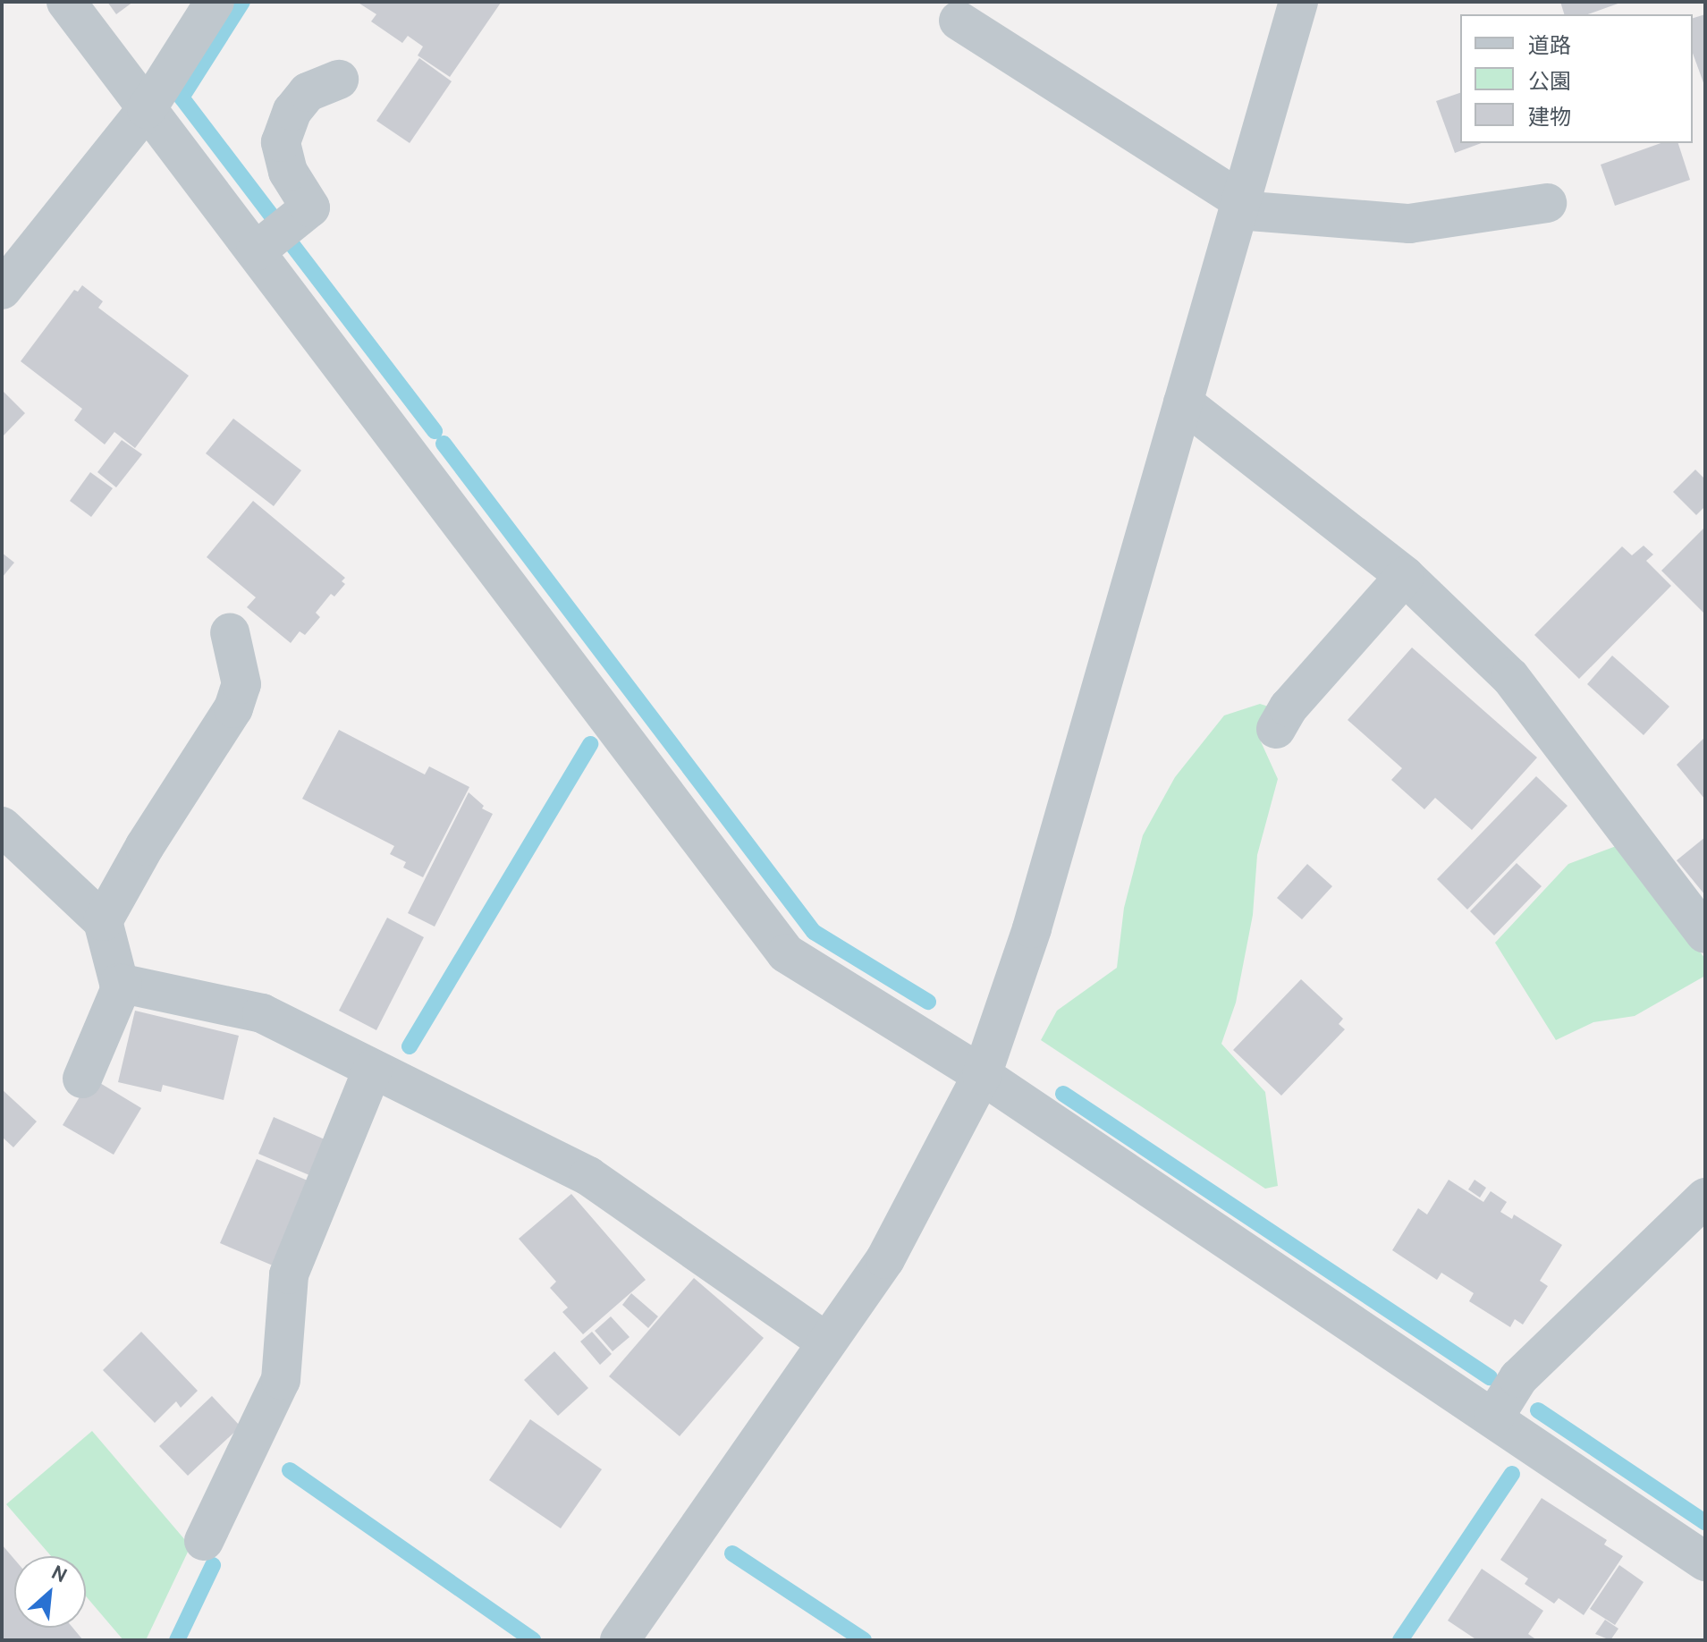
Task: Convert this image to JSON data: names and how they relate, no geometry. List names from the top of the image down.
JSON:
{
  "legend": ["道路", "公園", "建物"],
  "north": "top right"
}
